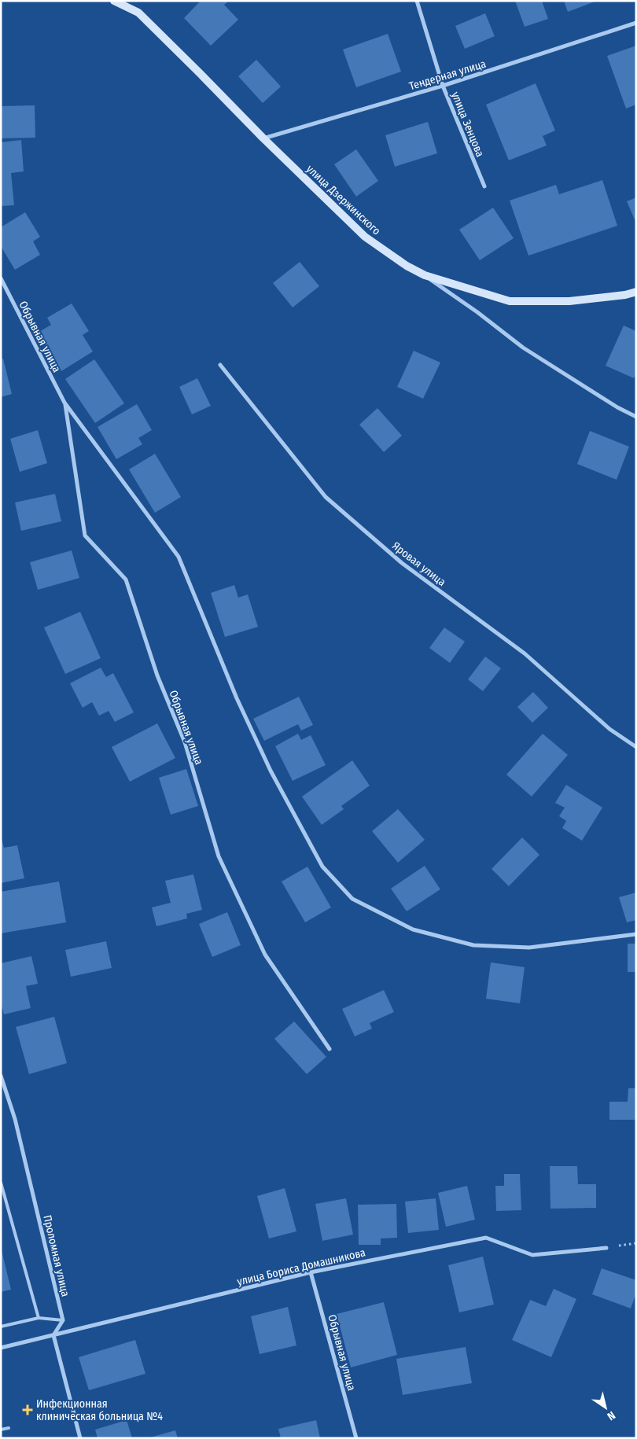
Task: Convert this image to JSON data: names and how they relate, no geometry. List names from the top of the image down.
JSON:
{
  "streets": {
    "street": [
      "Тендерная улица",
      "улица Зенцова",
      "улица Дзержинского",
      "Обрывная улица",
      "Яровая улица",
      "Проломная улица",
      "улица Бориса Домашникова"
    ]
  },
  "crossings": [
    ["Тендерная улица", "улица Зенцова"],
    ["Тендерная улица", "улица Дзержинского"],
    ["Обрывная улица", "улица Бориса Домашникова"]
  ],
  "places": {
    "health": ["Инфекционная клиническая больница №4"]
  },
  "north": "bottom right"
}
